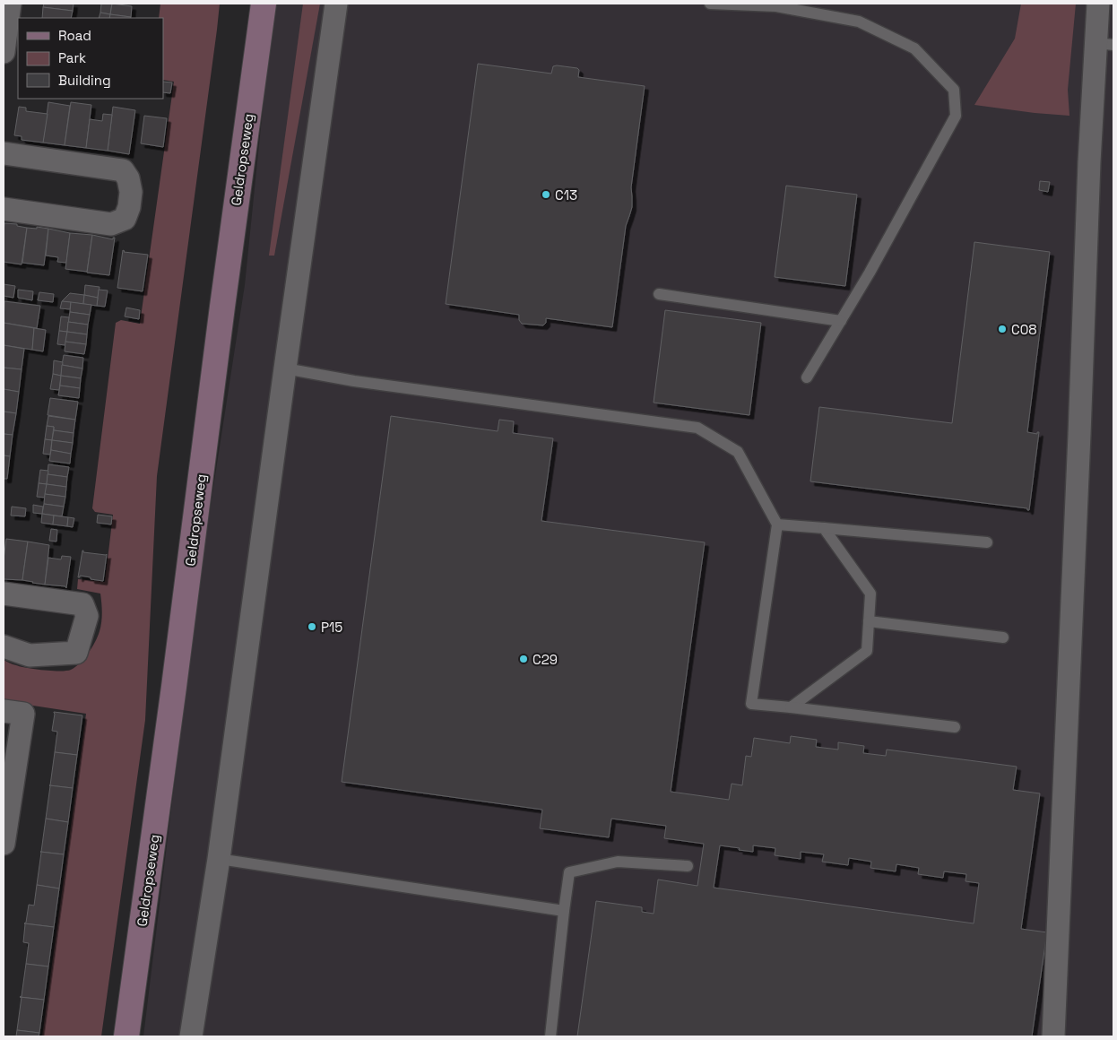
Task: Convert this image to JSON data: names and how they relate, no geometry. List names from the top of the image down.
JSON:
{
  "streets": {
    "main road": ["Geldropseweg"]
  },
  "places": [
    "C13",
    "C08",
    "P15",
    "C29"
  ],
  "legend": ["Road", "Park", "Building"]
}
